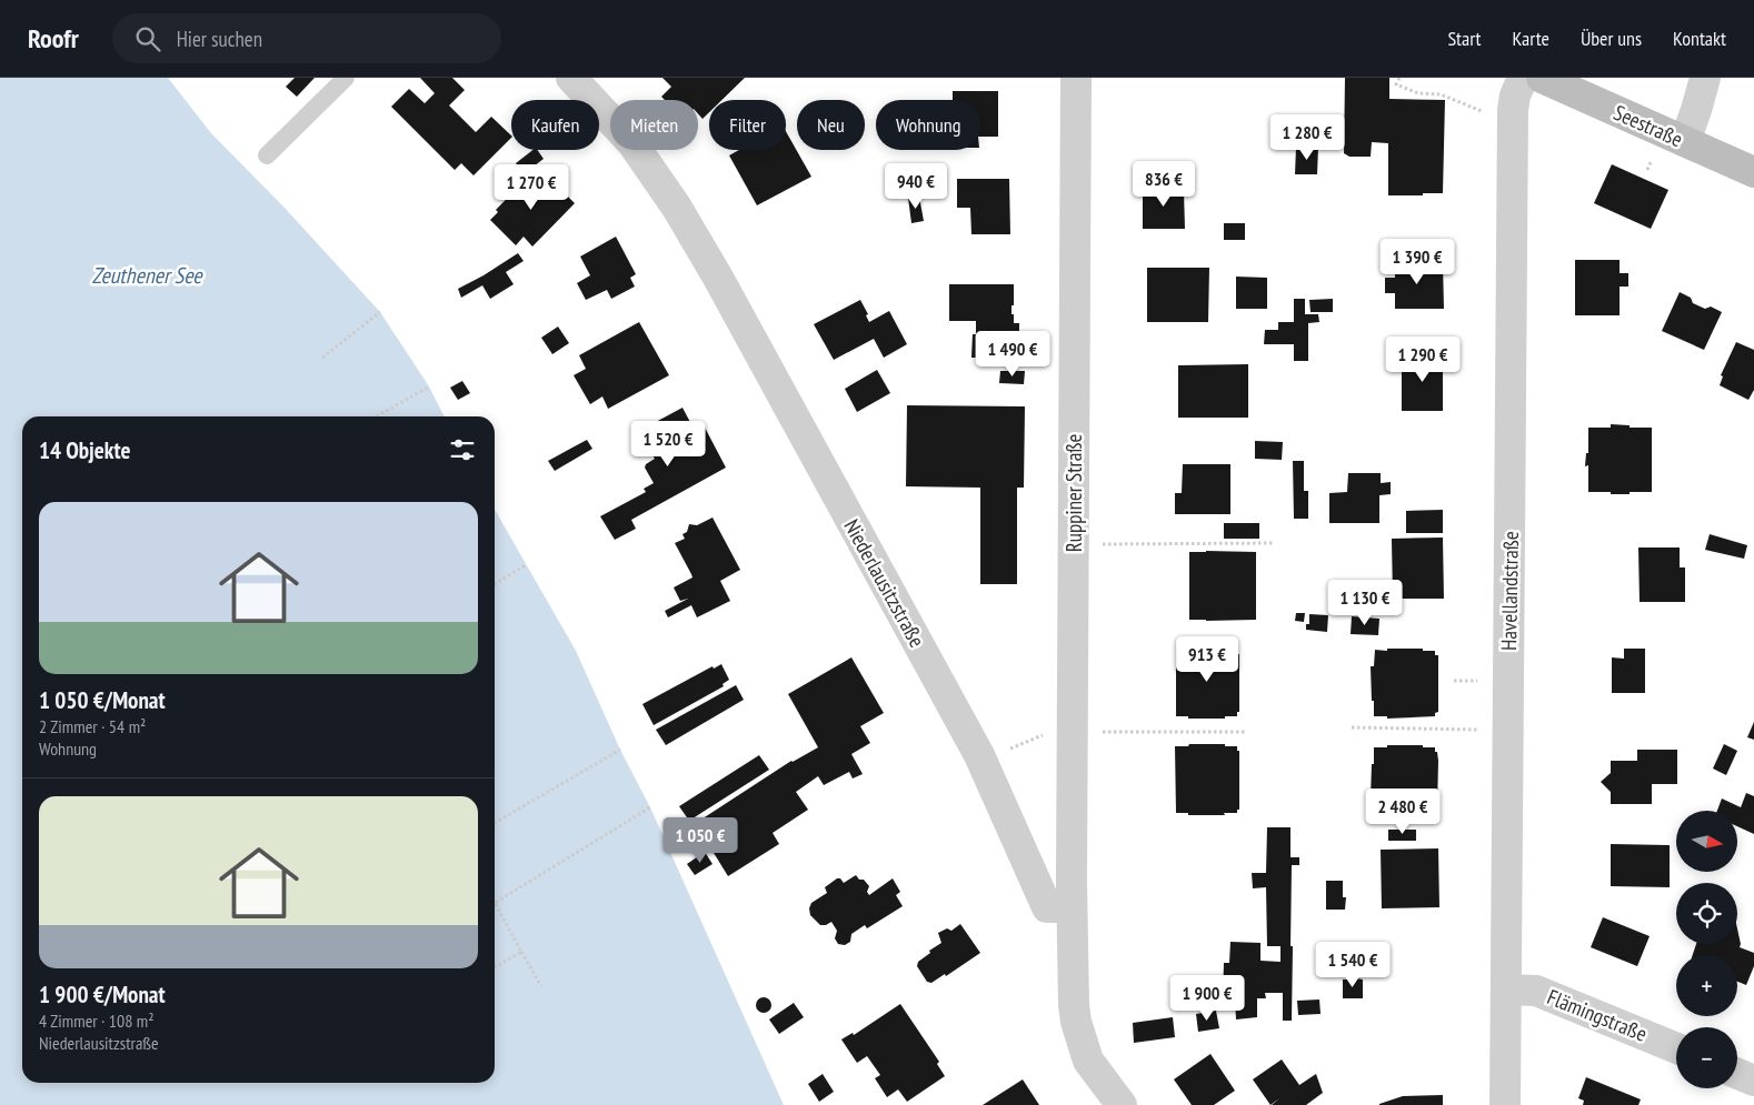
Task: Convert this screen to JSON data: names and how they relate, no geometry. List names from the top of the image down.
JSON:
{
  "streets": {
    "main road": ["Seestraße"],
    "street": [
      "Ruppiner Straße",
      "Niederlausitzstraße",
      "Havellandstraße",
      "Flämingstraße"
    ]
  },
  "crossings": [
    ["Ruppiner Straße", "Niederlausitzstraße"],
    ["Havellandstraße", "Flämingstraße"]
  ],
  "water": ["Zeuthener See"],
  "north": "right",
  "page": {
    "header": "Roofr",
    "search": "Hier suchen",
    "nav": [
      "Start",
      "Karte",
      "Über uns",
      "Kontakt"
    ],
    "chip": [
      "Kaufen",
      "Mieten",
      "Filter",
      "Neu",
      "Wohnung"
    ],
    "price": [
      "1 280 €",
      "836 €",
      "940 €",
      "1 270 €",
      "1 390 €",
      "1 490 €",
      "1 290 €",
      "1 520 €",
      "1 130 €",
      "913 €",
      "2 480 €",
      "1 050 €",
      "1 540 €",
      "1 900 €"
    ],
    "heading": "14 Objekte",
    "list": [
      {
        "name": "1 050 €/Monat",
        "note": "2 Zimmer · 54 m² · Wohnung"
      },
      {
        "name": "1 900 €/Monat",
        "note": "4 Zimmer · 108 m² · Niederlausitzstraße"
      }
    ],
    "map_buttons": ["+", "−"]
  }
}
